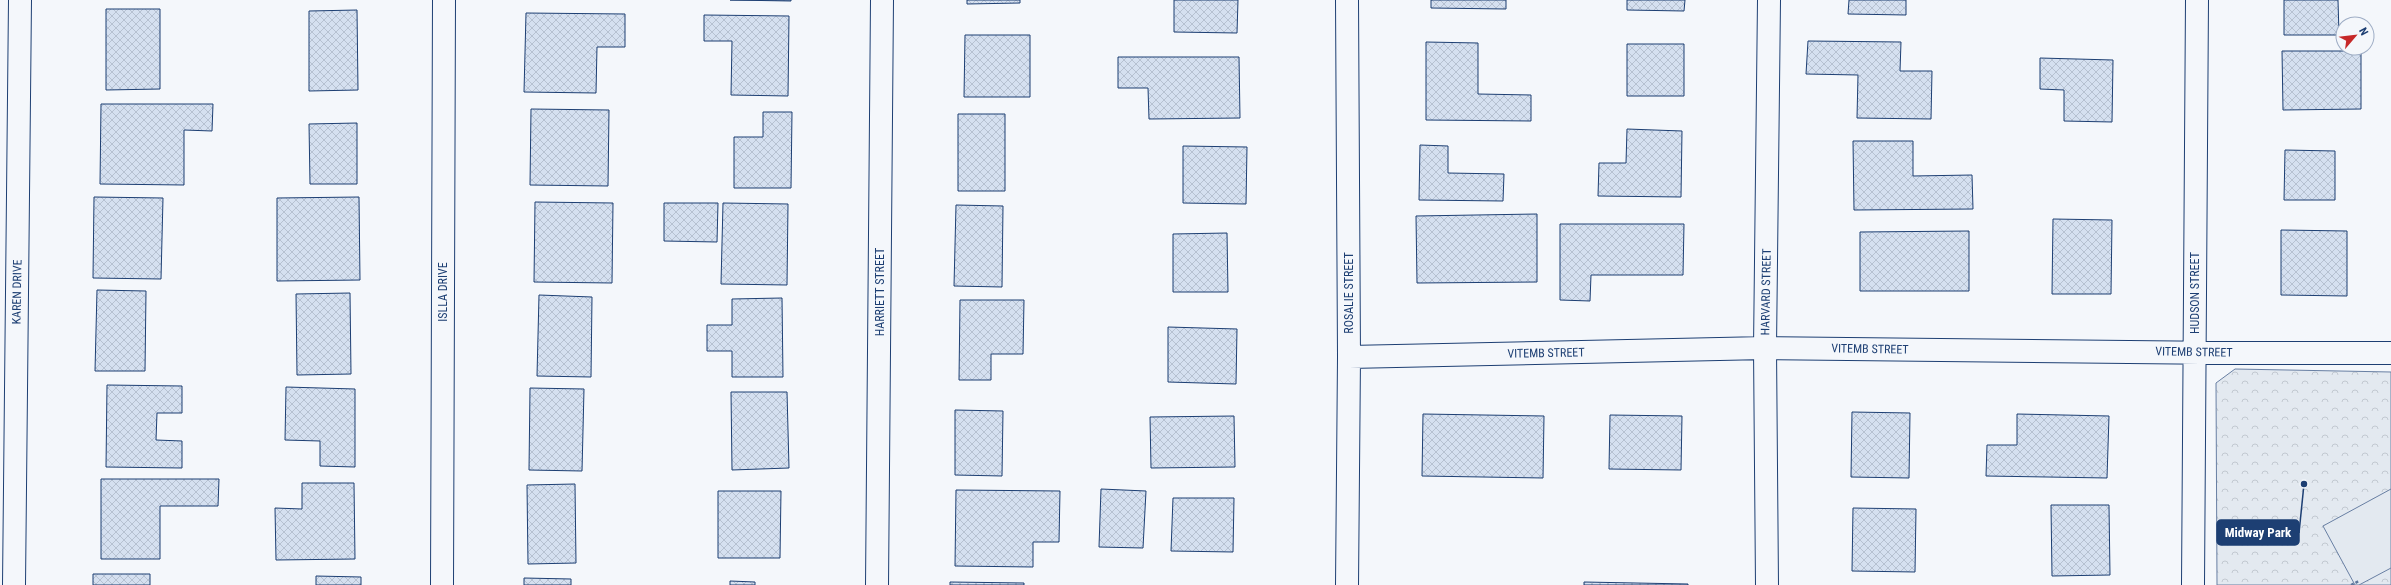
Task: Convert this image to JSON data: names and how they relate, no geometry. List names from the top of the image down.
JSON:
{
  "streets": {
    "street": [
      "KAREN DRIVE",
      "ISLLA DRIVE",
      "HARRIETT STREET",
      "HARVARD STREET",
      "ROSALIE STREET",
      "HUDSON STREET",
      "VITEMB STREET"
    ]
  },
  "crossings": [
    ["HARVARD STREET", "VITEMB STREET"],
    ["ROSALIE STREET", "VITEMB STREET"],
    ["HUDSON STREET", "VITEMB STREET"]
  ],
  "places": ["Midway Park"],
  "north": "top right"
}
